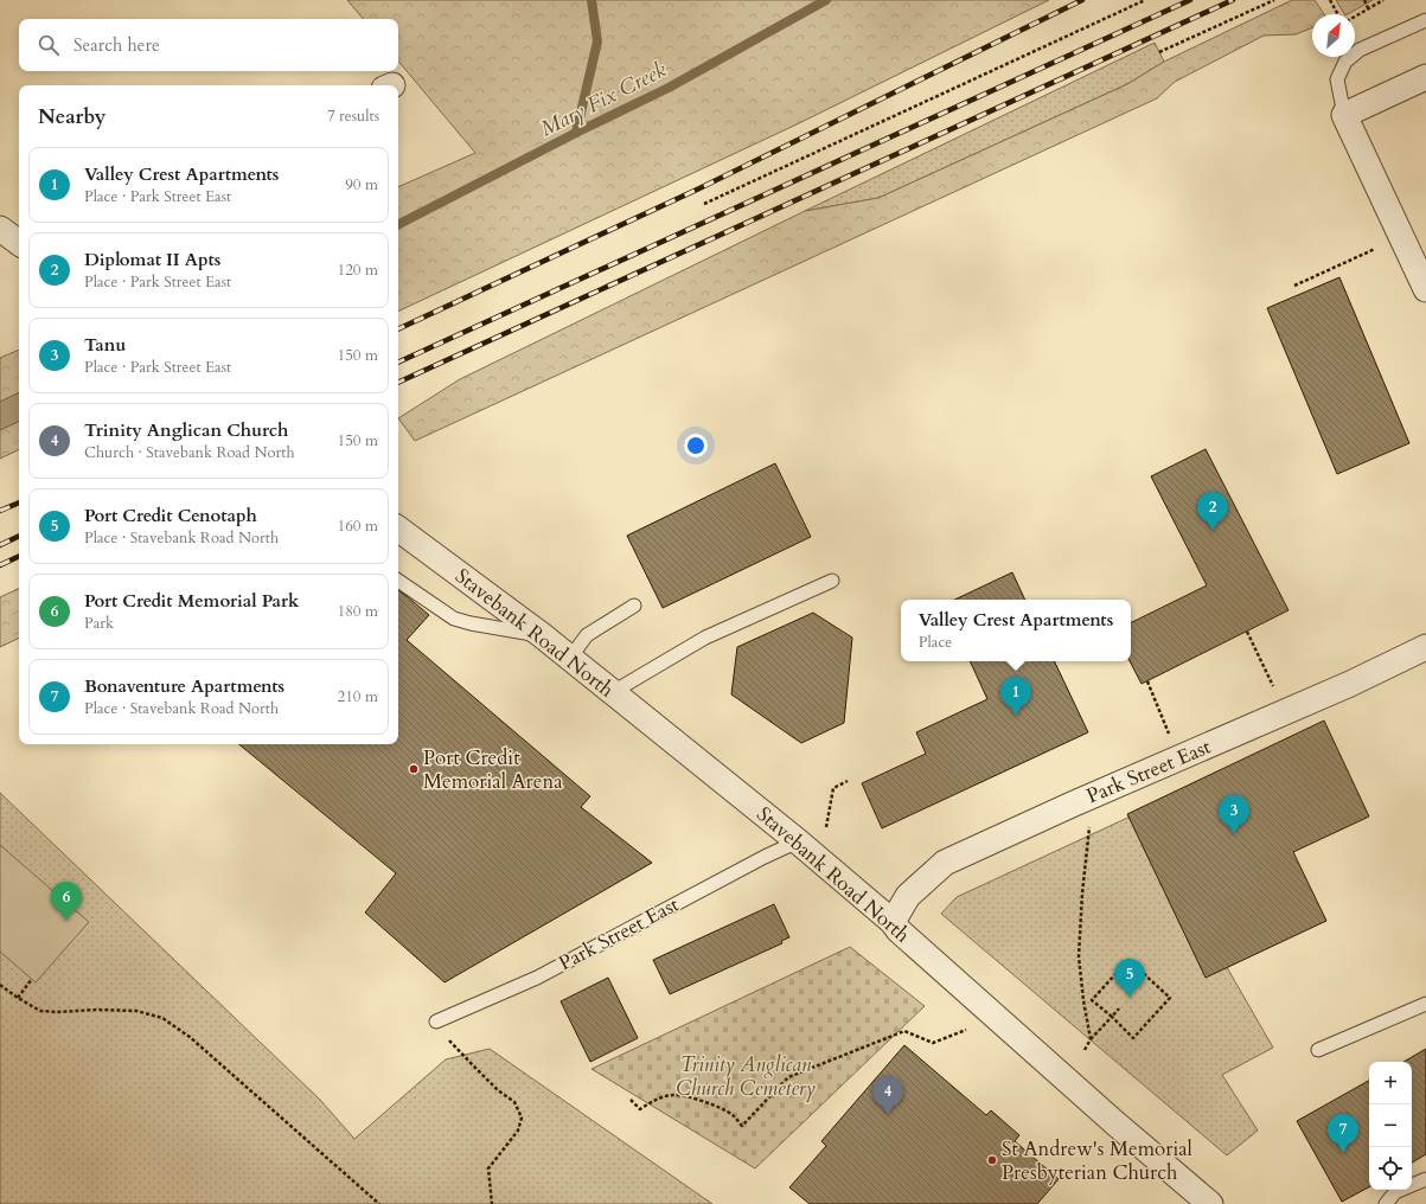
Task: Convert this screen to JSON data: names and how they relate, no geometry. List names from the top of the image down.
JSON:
{
  "streets": {
    "street": ["Stavebank Road North", "Park Street East"]
  },
  "crossings": [
    ["Stavebank Road North", "Park Street East"]
  ],
  "water": ["Mary Fix Creek"],
  "parks": ["Trinity Anglican Church Cemetery"],
  "places": ["Port Credit Memorial Arena", "St Andrew's Memorial Presbyterian Church"],
  "north": "top right",
  "page": {
    "search": "Search here",
    "heading": ["Nearby", "7 results"],
    "list": [
      {
        "mark": "1",
        "name": "Valley Crest Apartments",
        "note": "Place · Park Street East",
        "value": "90 m"
      },
      {
        "mark": "2",
        "name": "Diplomat II Apts",
        "note": "Place · Park Street East",
        "value": "120 m"
      },
      {
        "mark": "3",
        "name": "Tanu",
        "note": "Place · Park Street East",
        "value": "150 m"
      },
      {
        "mark": "4",
        "name": "Trinity Anglican Church",
        "note": "Church · Stavebank Road North",
        "value": "150 m"
      },
      {
        "mark": "5",
        "name": "Port Credit Cenotaph",
        "note": "Place · Stavebank Road North",
        "value": "160 m"
      },
      {
        "mark": "6",
        "name": "Port Credit Memorial Park",
        "note": "Park",
        "value": "180 m"
      },
      {
        "mark": "7",
        "name": "Bonaventure Apartments",
        "note": "Place · Stavebank Road North",
        "value": "210 m"
      }
    ],
    "pins": [
      "2",
      "1",
      "3",
      "6",
      "5",
      "4",
      "7"
    ],
    "popup": ["Valley Crest Apartments", "Place"],
    "map_buttons": ["+", "−"]
  }
}
